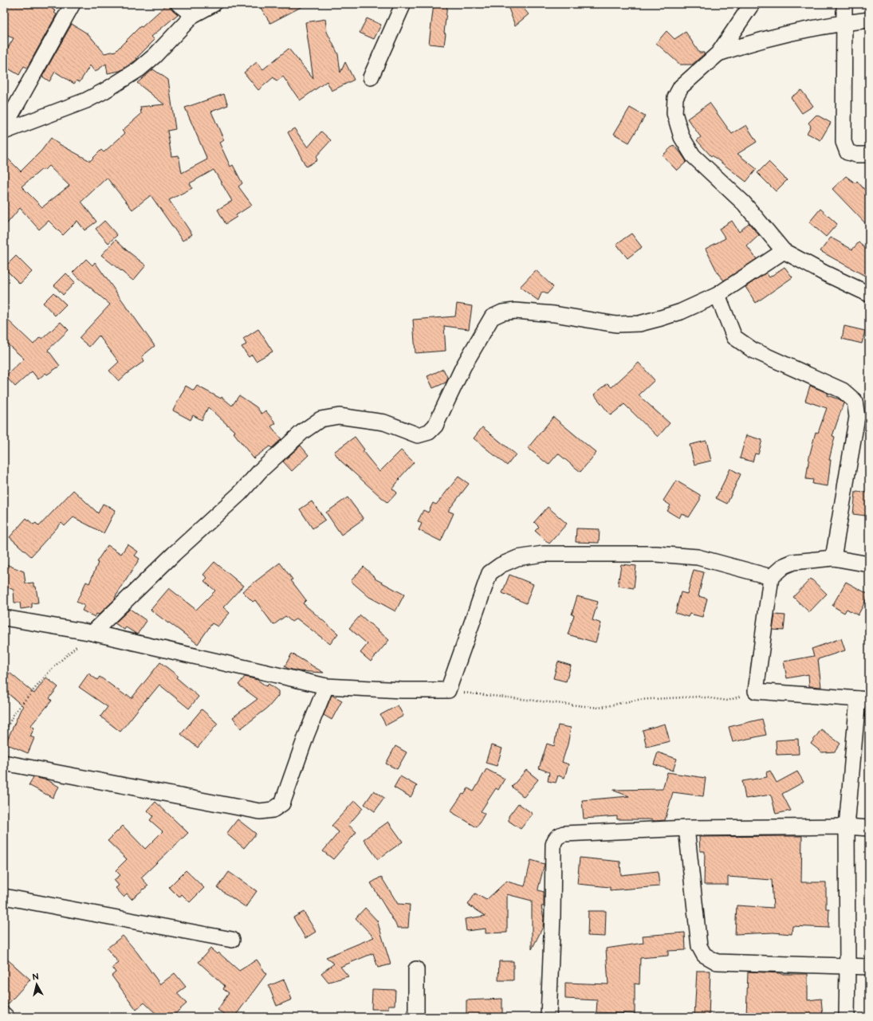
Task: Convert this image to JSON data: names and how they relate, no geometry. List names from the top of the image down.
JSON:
{
  "north": "top"
}
